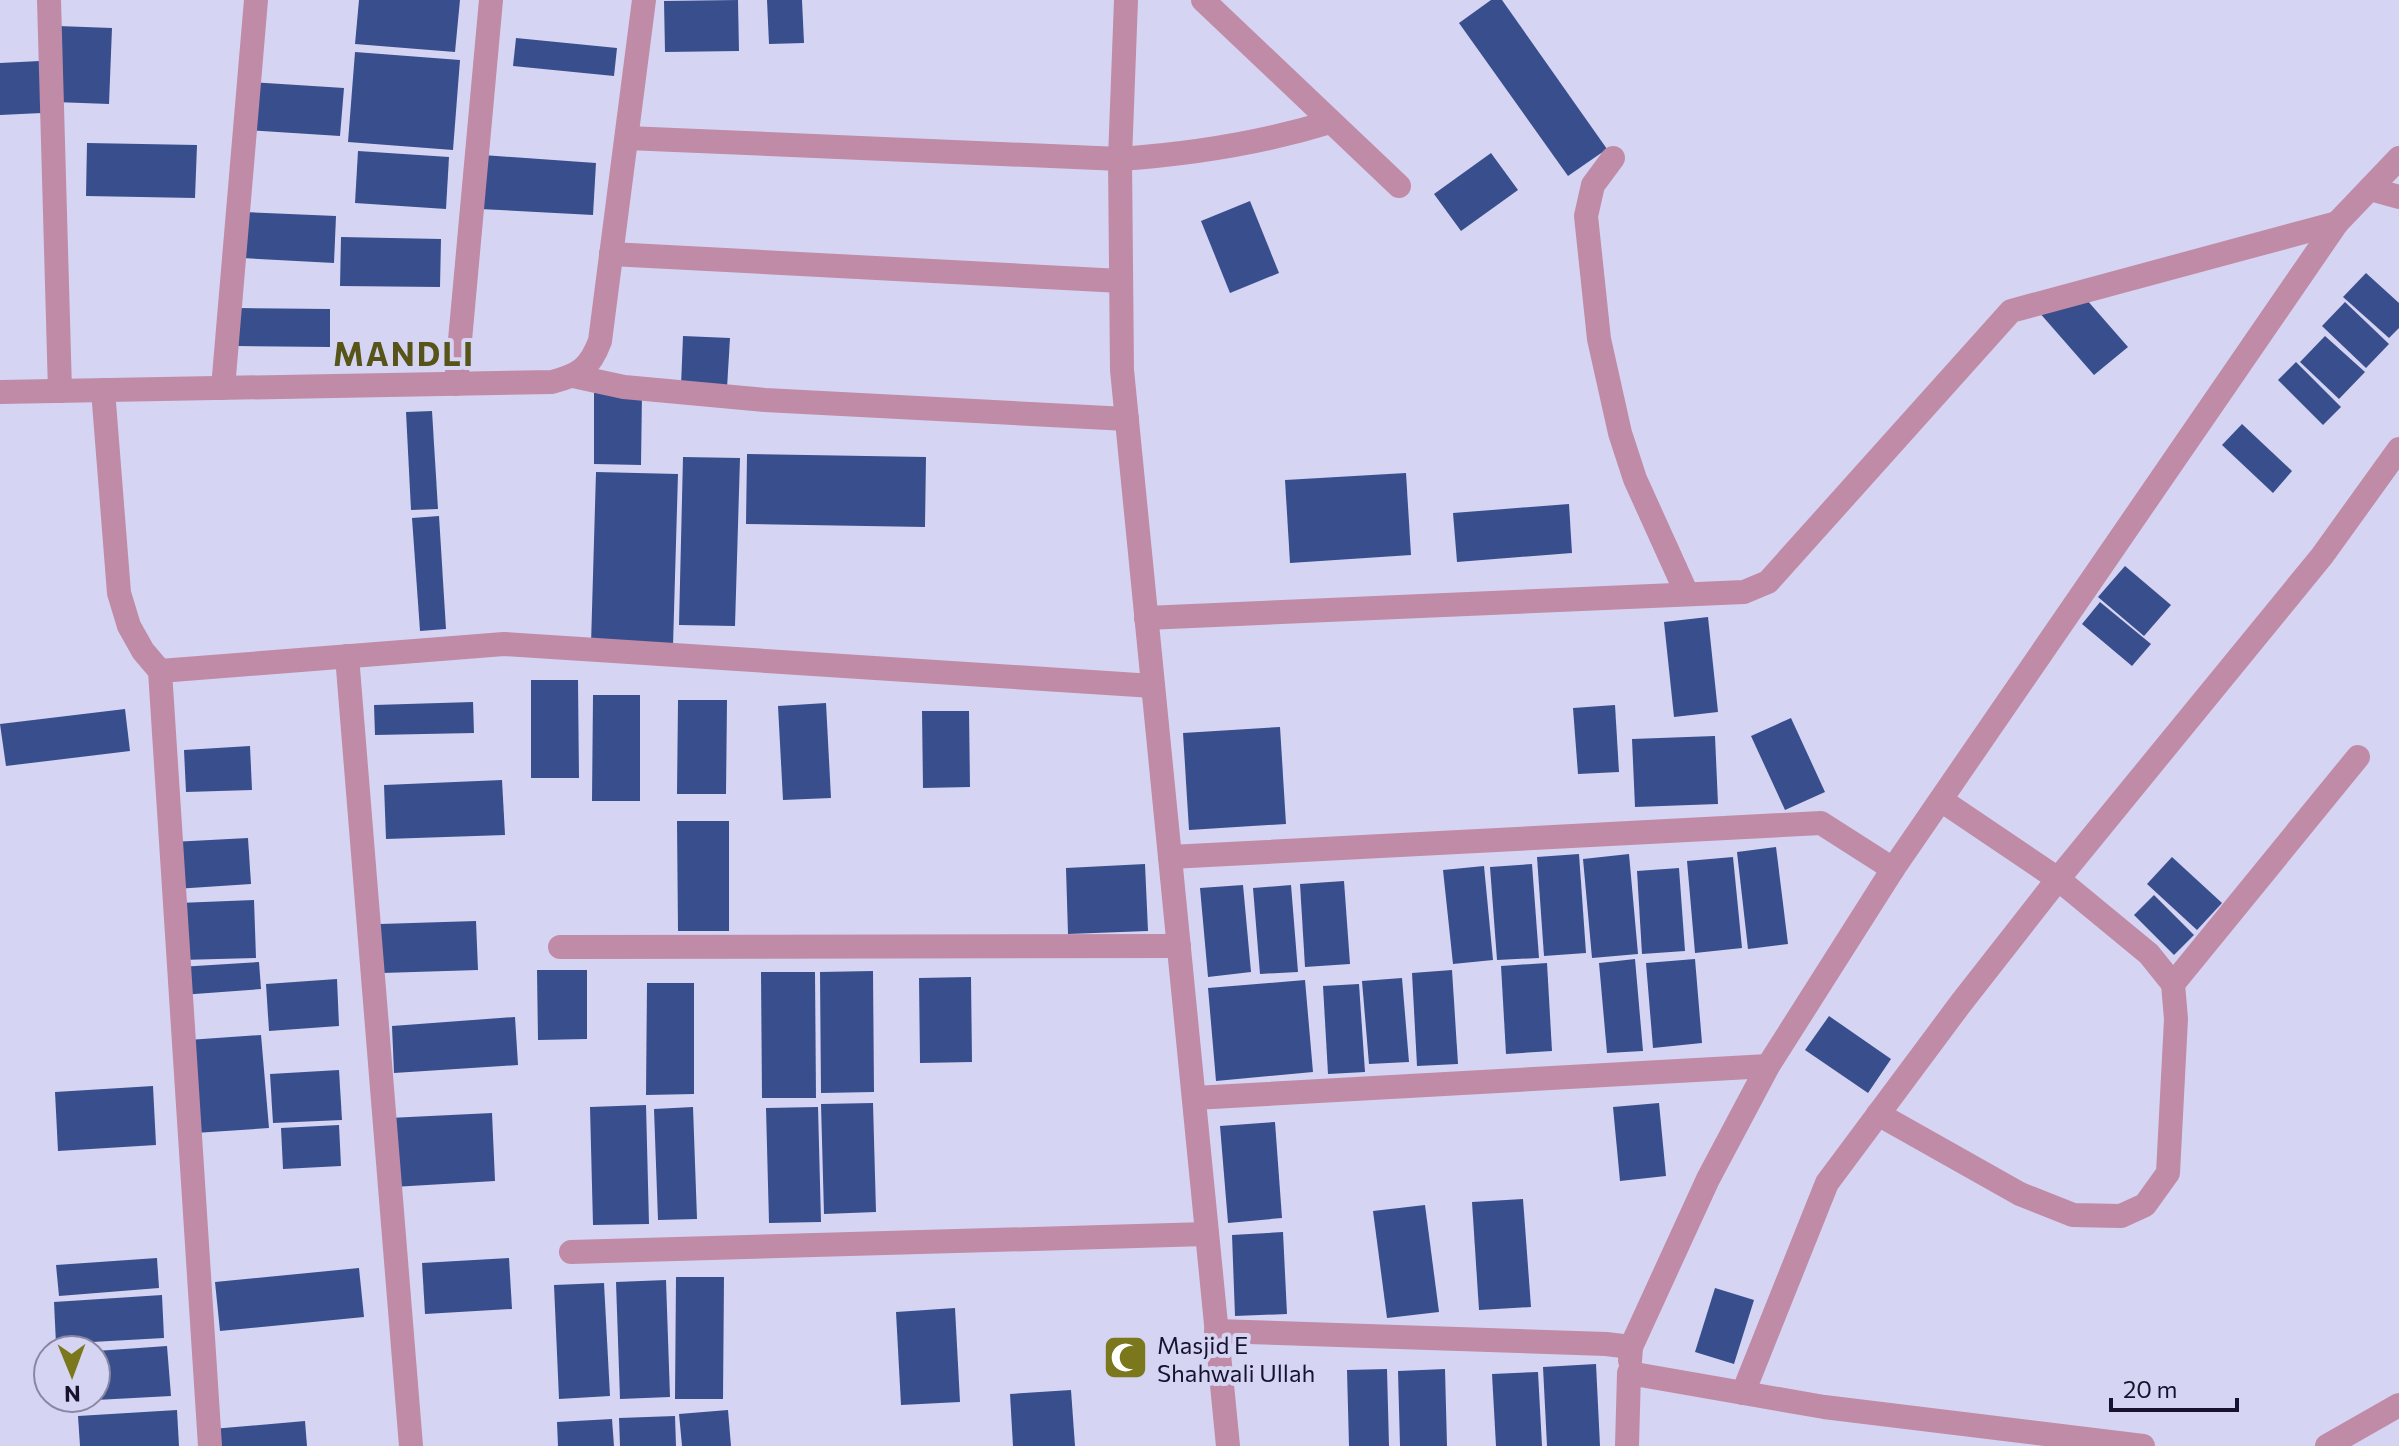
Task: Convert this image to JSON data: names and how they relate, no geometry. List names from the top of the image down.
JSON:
{
  "districts": ["MANDLI"],
  "places": {
    "mosque": ["Masjid E Shahwali Ullah"]
  },
  "scale_bar": "20 m",
  "north": "bottom"
}
